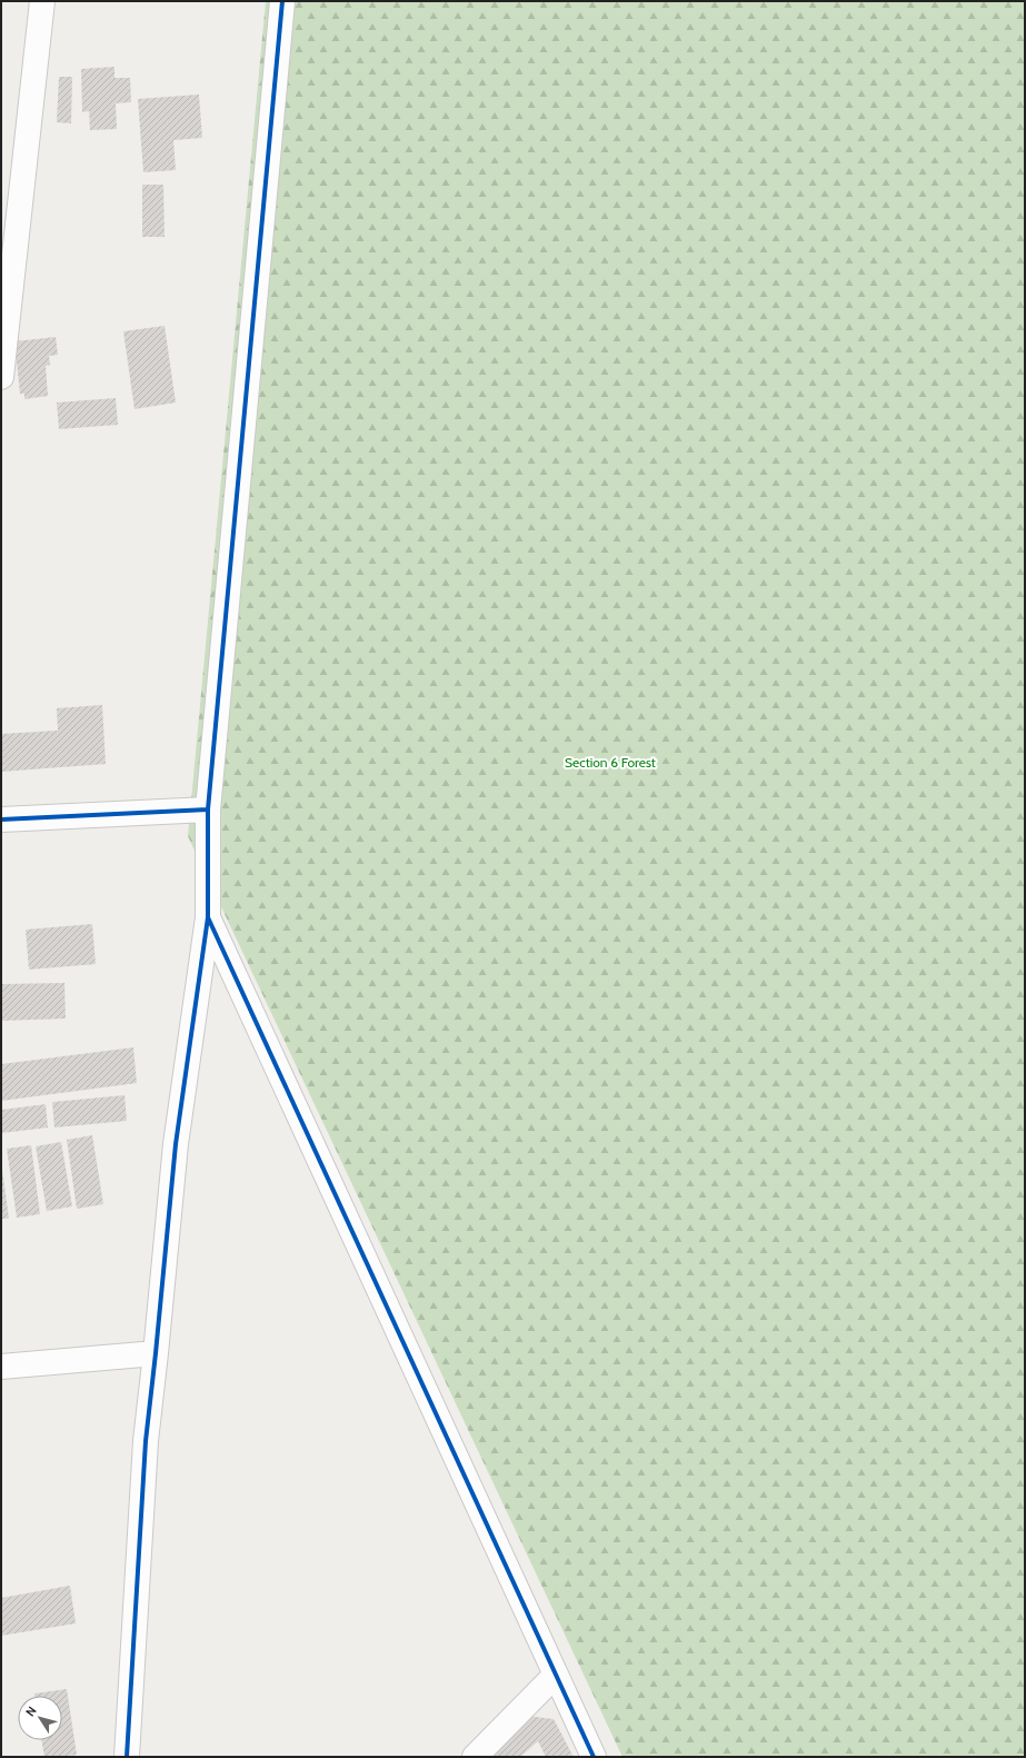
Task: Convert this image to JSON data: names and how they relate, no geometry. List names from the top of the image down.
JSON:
{
  "parks": ["Section 6 Forest"],
  "north": "top left"
}
